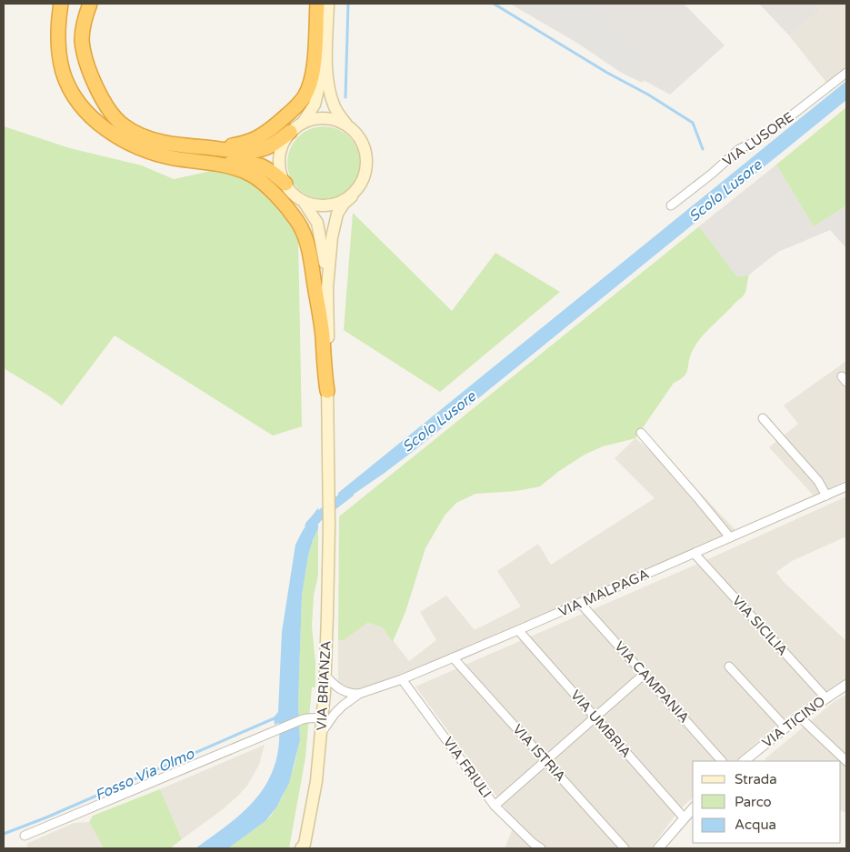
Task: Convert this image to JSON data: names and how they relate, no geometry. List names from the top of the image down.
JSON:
{
  "streets": {
    "main road": ["VIA BRIANZA"],
    "street": [
      "VIA LUSORE",
      "VIA MALPAGA",
      "VIA SICILIA",
      "VIA CAMPANIA",
      "VIA TICINO",
      "VIA UMBRIA",
      "VIA ISTRIA",
      "VIA FRIULI"
    ]
  },
  "crossings": [
    ["VIA MALPAGA", "VIA SICILIA"],
    ["VIA MALPAGA", "VIA CAMPANIA"],
    ["VIA MALPAGA", "VIA BRIANZA"],
    ["VIA MALPAGA", "VIA UMBRIA"],
    ["VIA MALPAGA", "VIA ISTRIA"],
    ["VIA MALPAGA", "VIA FRIULI"],
    ["VIA SICILIA", "VIA TICINO"]
  ],
  "water": ["Scolo Lusore", "Fosso Via Olmo"],
  "legend": ["Strada", "Parco", "Acqua"]
}
